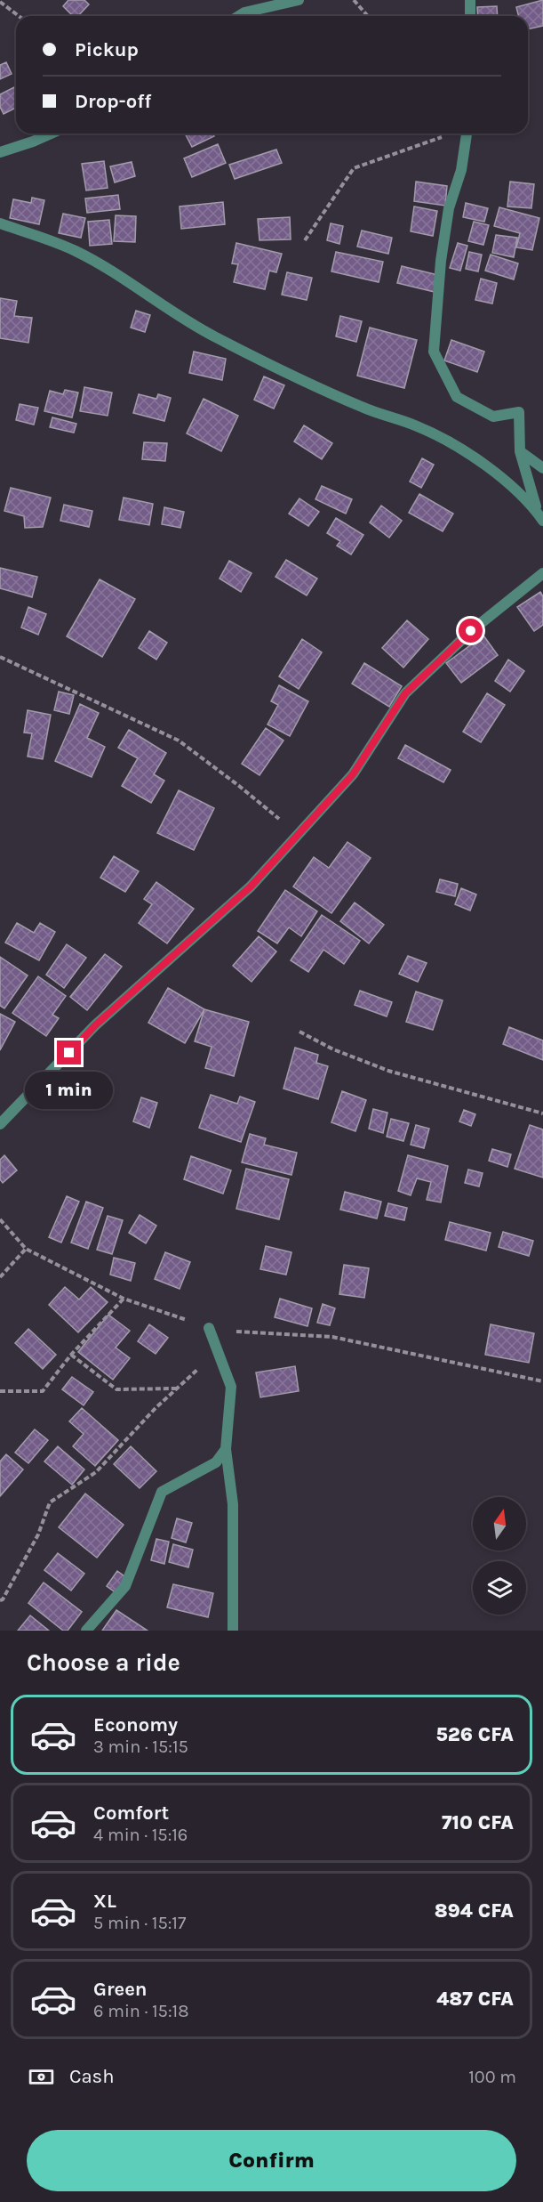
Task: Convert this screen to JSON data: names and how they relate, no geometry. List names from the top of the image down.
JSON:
{
  "north": "top",
  "page": {
    "banner": ["Pickup", "Drop-off"],
    "bubble": "1 min",
    "heading": "Choose a ride",
    "list": [
      {
        "name": "Economy",
        "note": "3 min · 15:15",
        "value": "526 CFA"
      },
      {
        "name": "Comfort",
        "note": "4 min · 15:16",
        "value": "710 CFA"
      },
      {
        "name": "XL",
        "note": "5 min · 15:17",
        "value": "894 CFA"
      },
      {
        "name": "Green",
        "note": "6 min · 15:18",
        "value": "487 CFA"
      }
    ],
    "pay": ["Cash", "100 m"],
    "buttons": "Confirm"
  }
}
